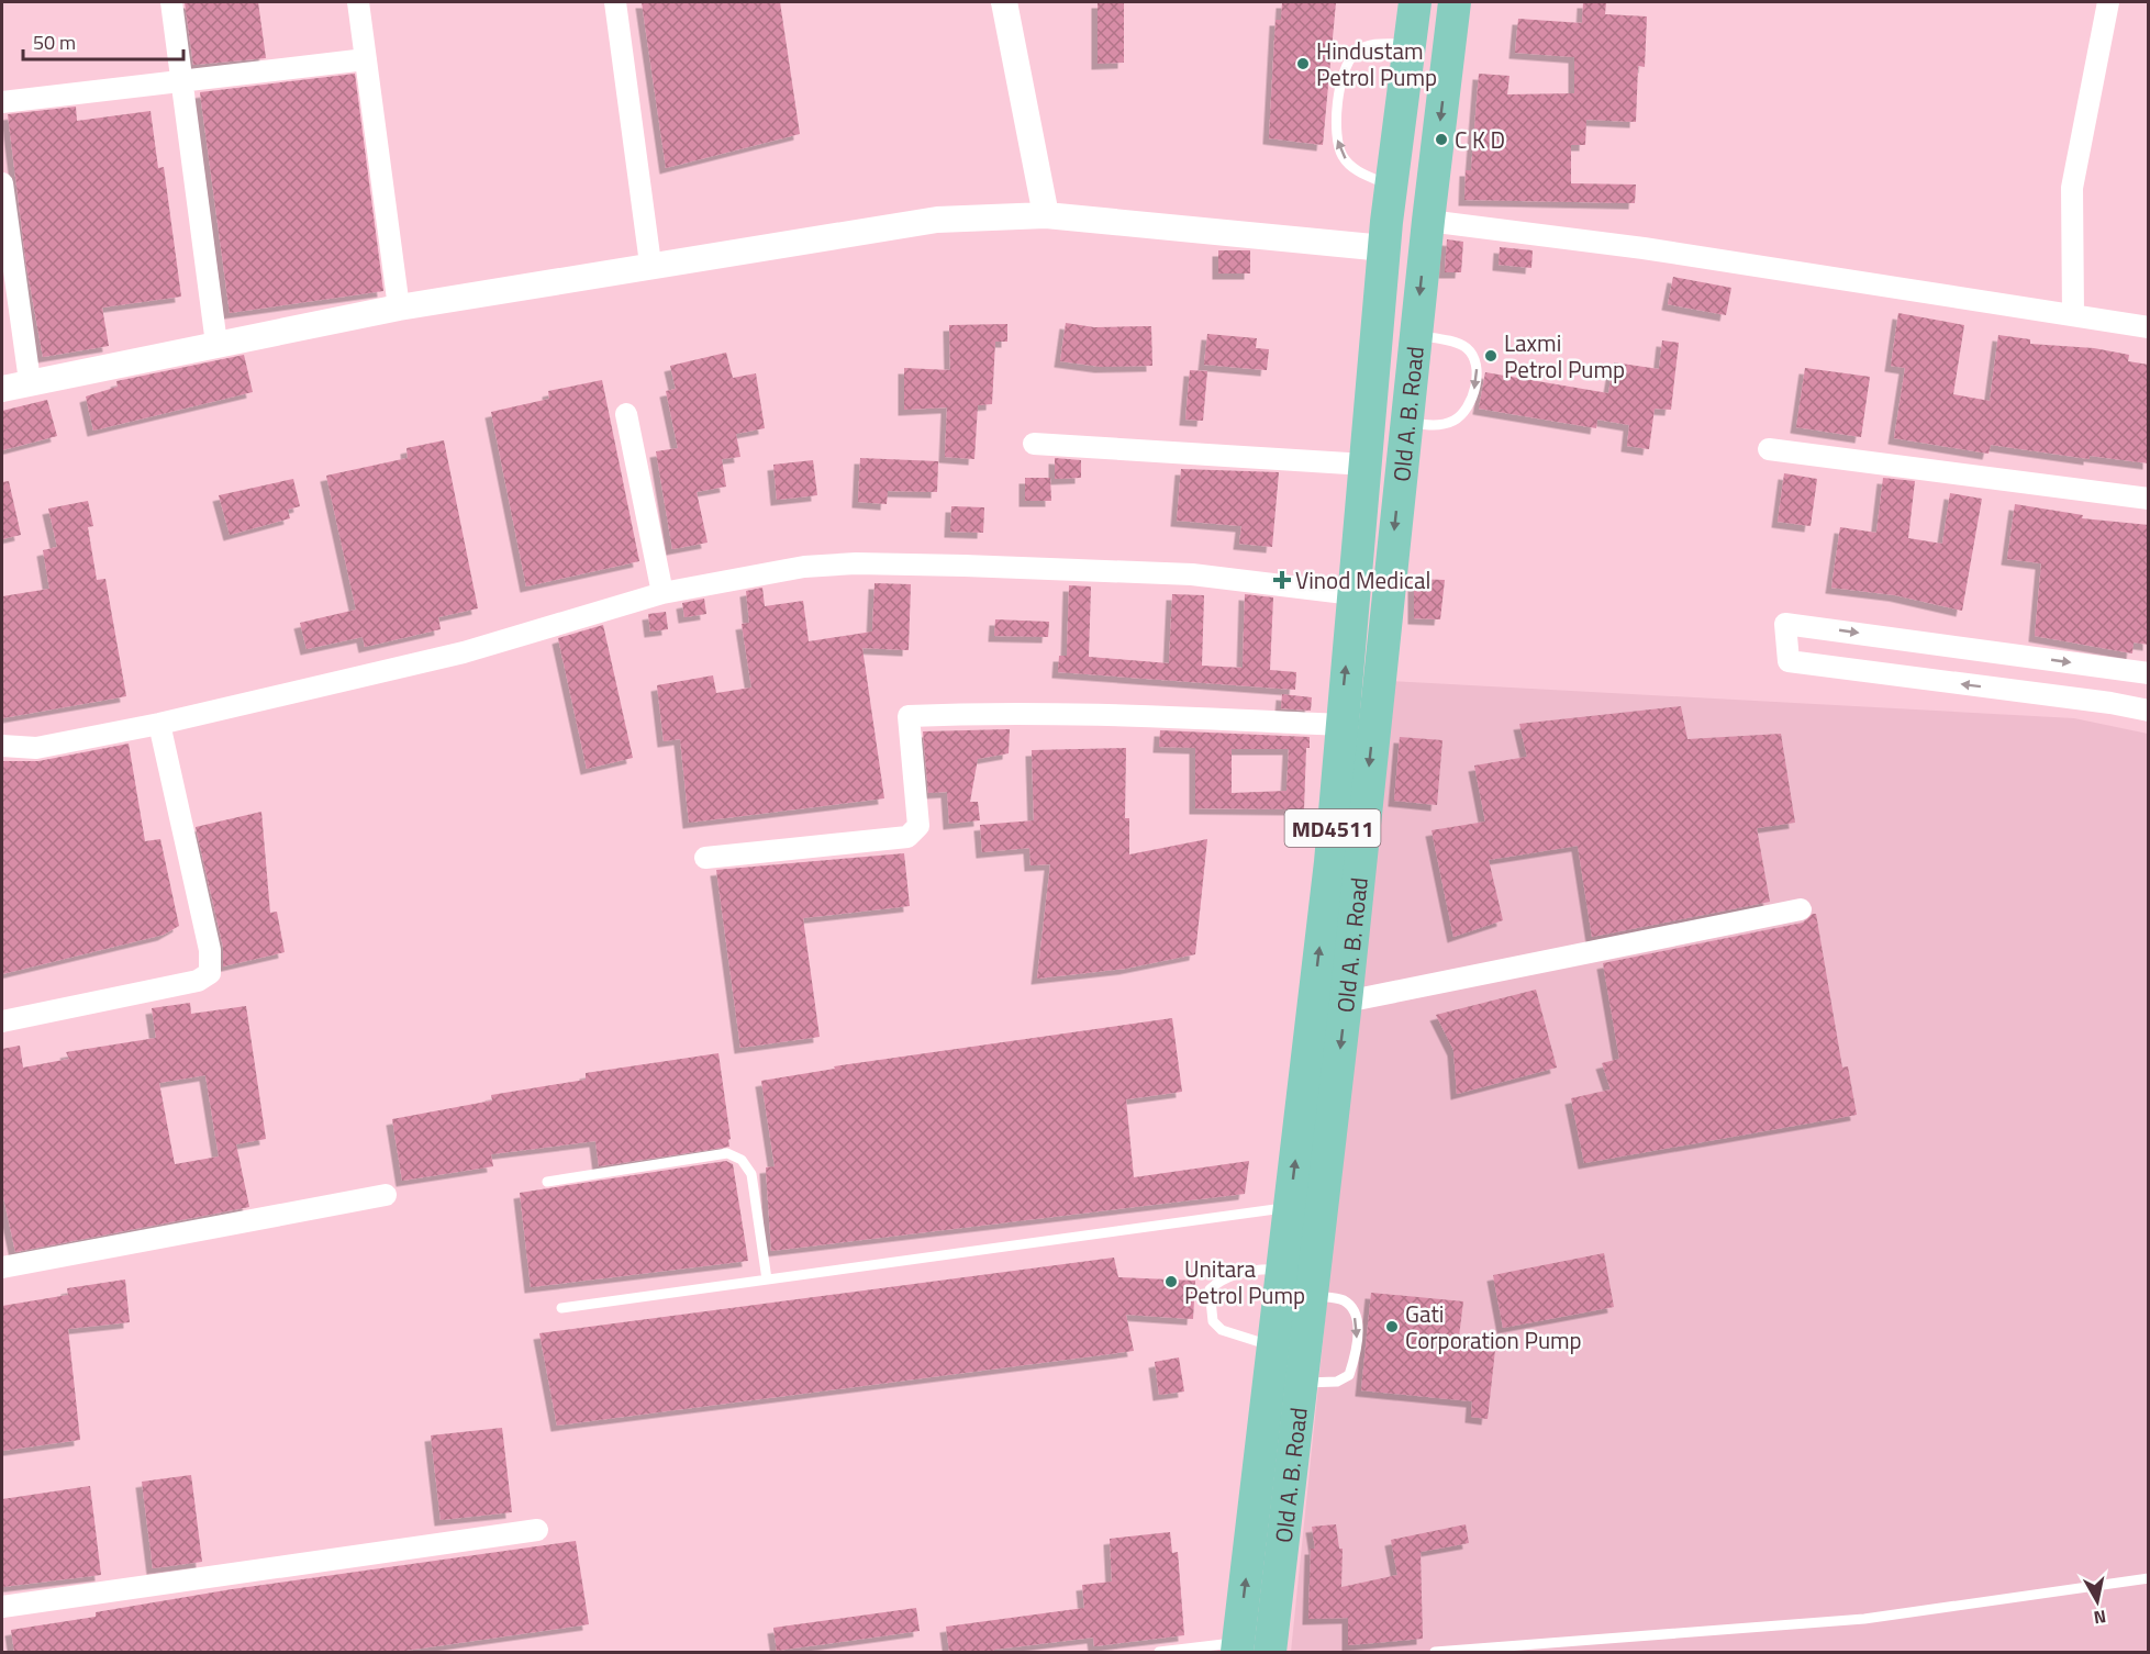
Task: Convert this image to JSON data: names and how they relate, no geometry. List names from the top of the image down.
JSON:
{
  "streets": {
    "main road": ["Old A. B. Road", "MD4511"]
  },
  "places": {
    "other": [
      "Hindustam Petrol Pump",
      "C K D",
      "Laxmi Petrol Pump",
      "Unitara Petrol Pump",
      "Gati Corporation Pump"
    ],
    "health": ["Vinod Medical"]
  },
  "scale_bar": "50 m",
  "north": "bottom"
}
